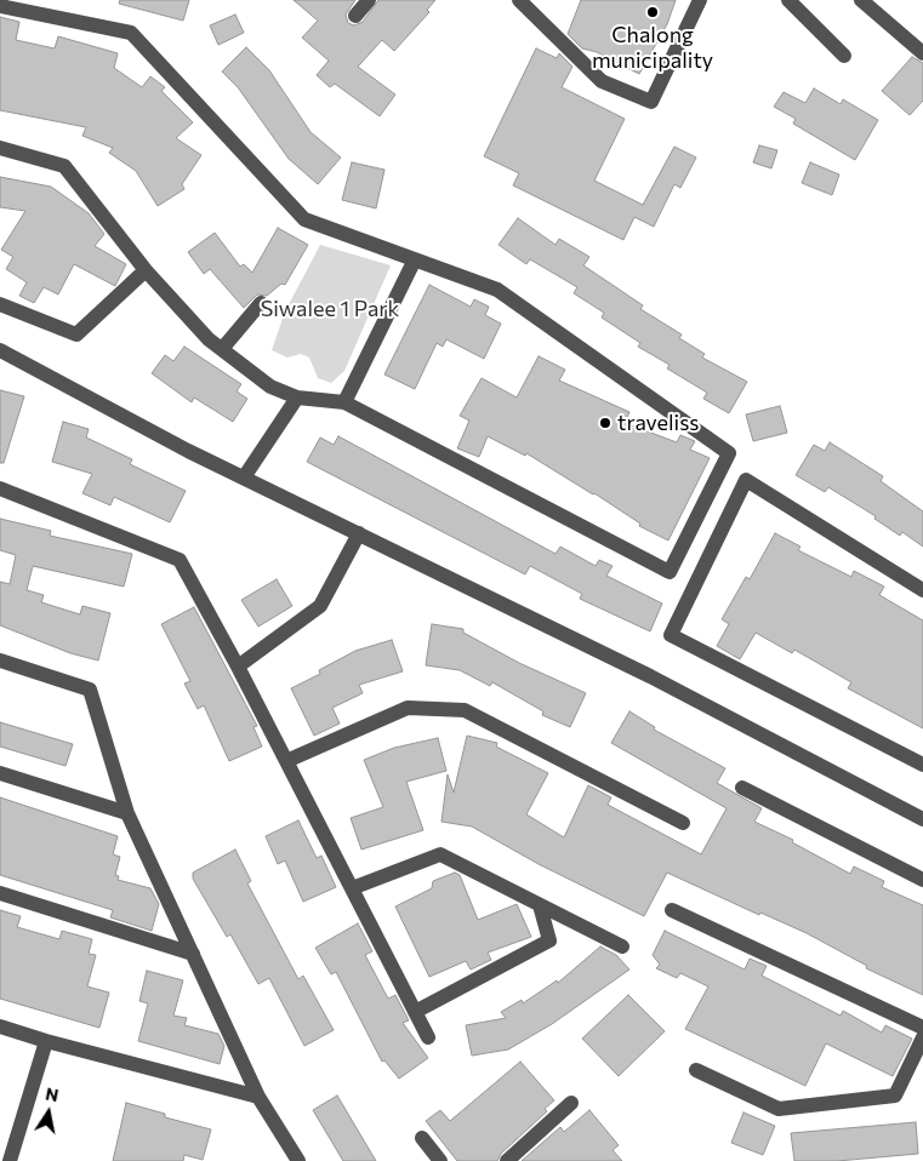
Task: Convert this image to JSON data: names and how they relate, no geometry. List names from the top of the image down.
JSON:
{
  "parks": ["Siwalee 1 Park"],
  "places": ["Chalong municipality", "traveliss"],
  "north": "top"
}
